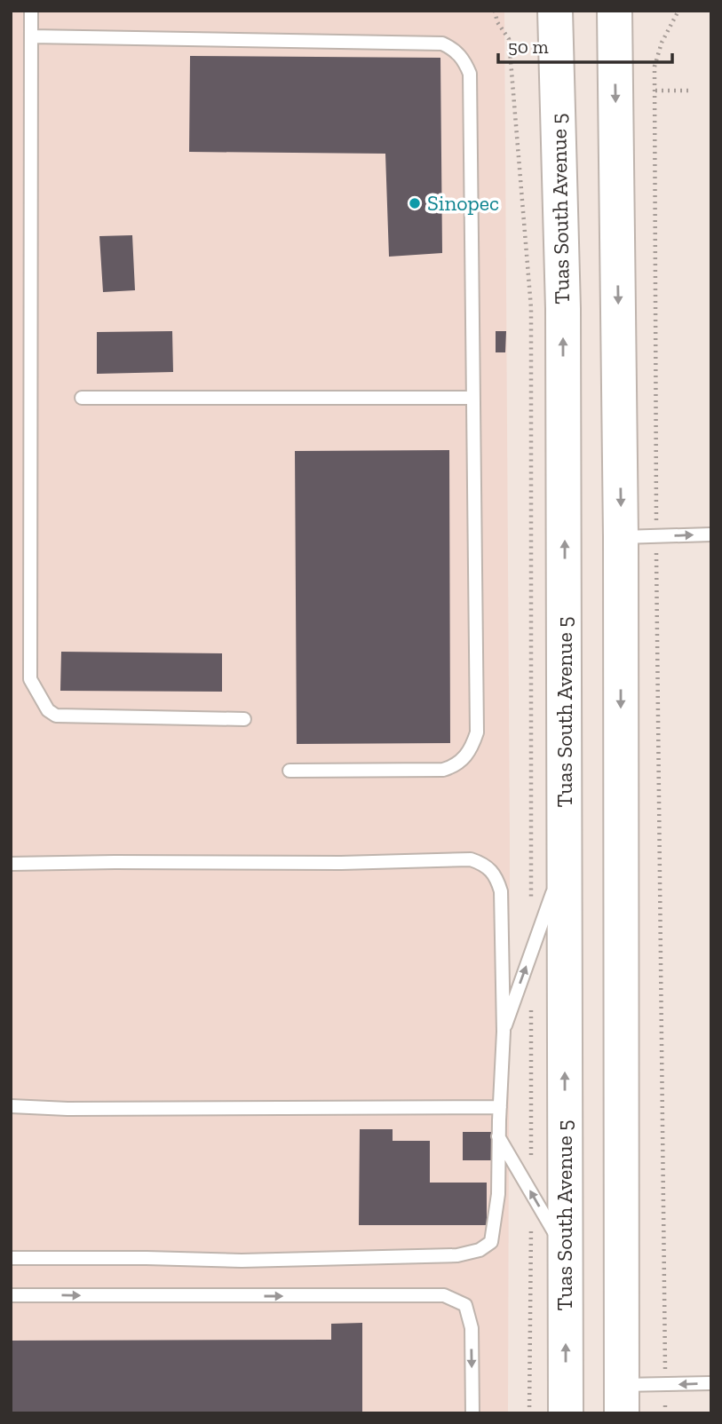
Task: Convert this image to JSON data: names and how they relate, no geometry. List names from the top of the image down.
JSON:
{
  "streets": {
    "street": ["Tuas South Avenue 5"]
  },
  "places": ["Sinopec"],
  "scale_bar": "50 m"
}
